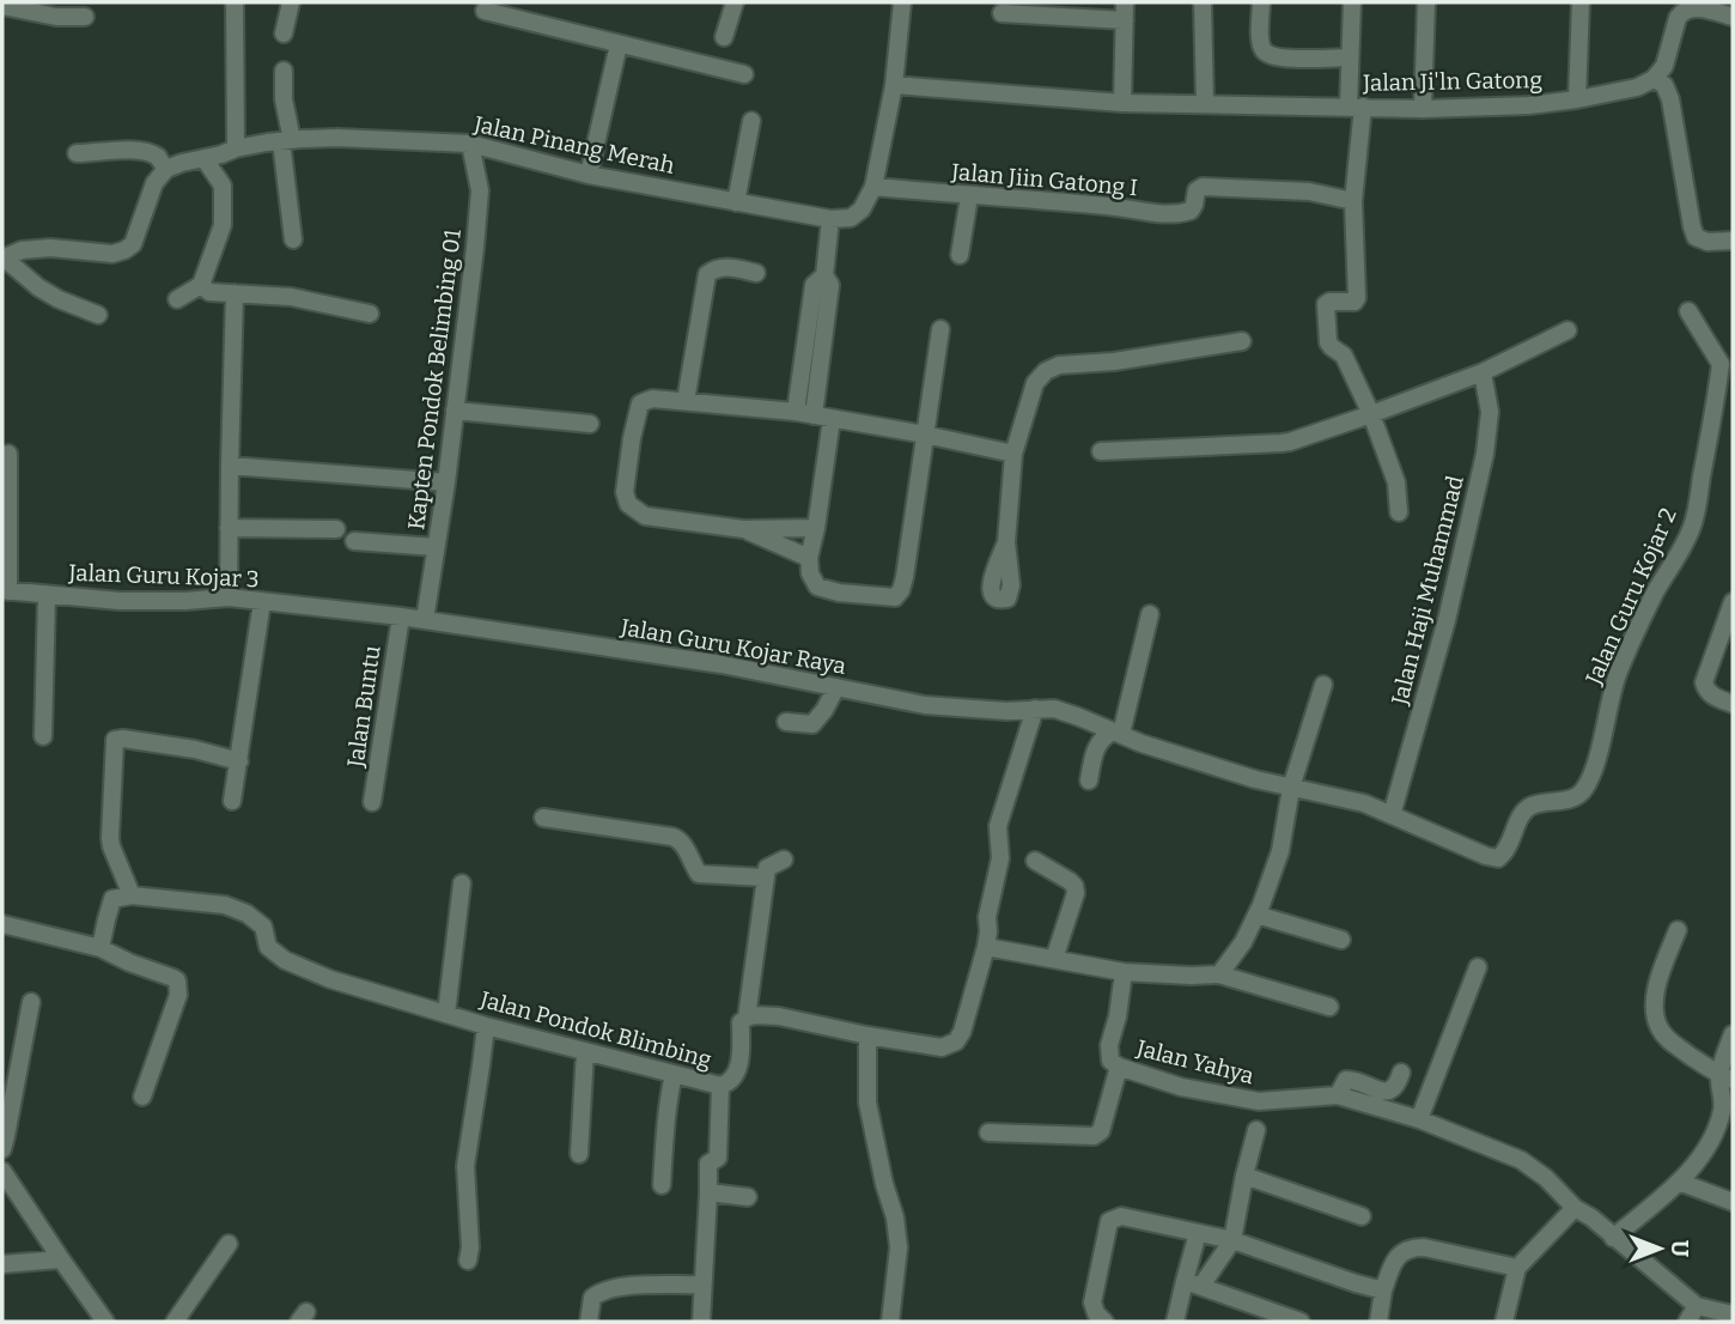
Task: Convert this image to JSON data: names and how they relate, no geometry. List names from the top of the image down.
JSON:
{
  "streets": {
    "street": [
      "Jalan Ji'ln Gatong",
      "Jalan Pinang Merah",
      "Jalan Jiin Gatong I",
      "Kapten Pondok Belimbing 01",
      "Jalan Guru Kojar 3",
      "Jalan Haji Muhammad",
      "Jalan Guru Kojar 2",
      "Jalan Guru Kojar Raya",
      "Jalan Buntu",
      "Jalan Pondok Blimbing",
      "Jalan Yahya"
    ]
  },
  "crossings": [
    ["Jalan Pinang Merah", "Kapten Pondok Belimbing 01"],
    ["Kapten Pondok Belimbing 01", "Jalan Guru Kojar 3"],
    ["Kapten Pondok Belimbing 01", "Jalan Guru Kojar Raya"],
    ["Jalan Guru Kojar 3", "Jalan Guru Kojar Raya"],
    ["Jalan Guru Kojar 3", "Jalan Buntu"],
    ["Jalan Haji Muhammad", "Jalan Guru Kojar 2"],
    ["Jalan Guru Kojar 2", "Jalan Guru Kojar Raya"]
  ],
  "north": "right"
}
